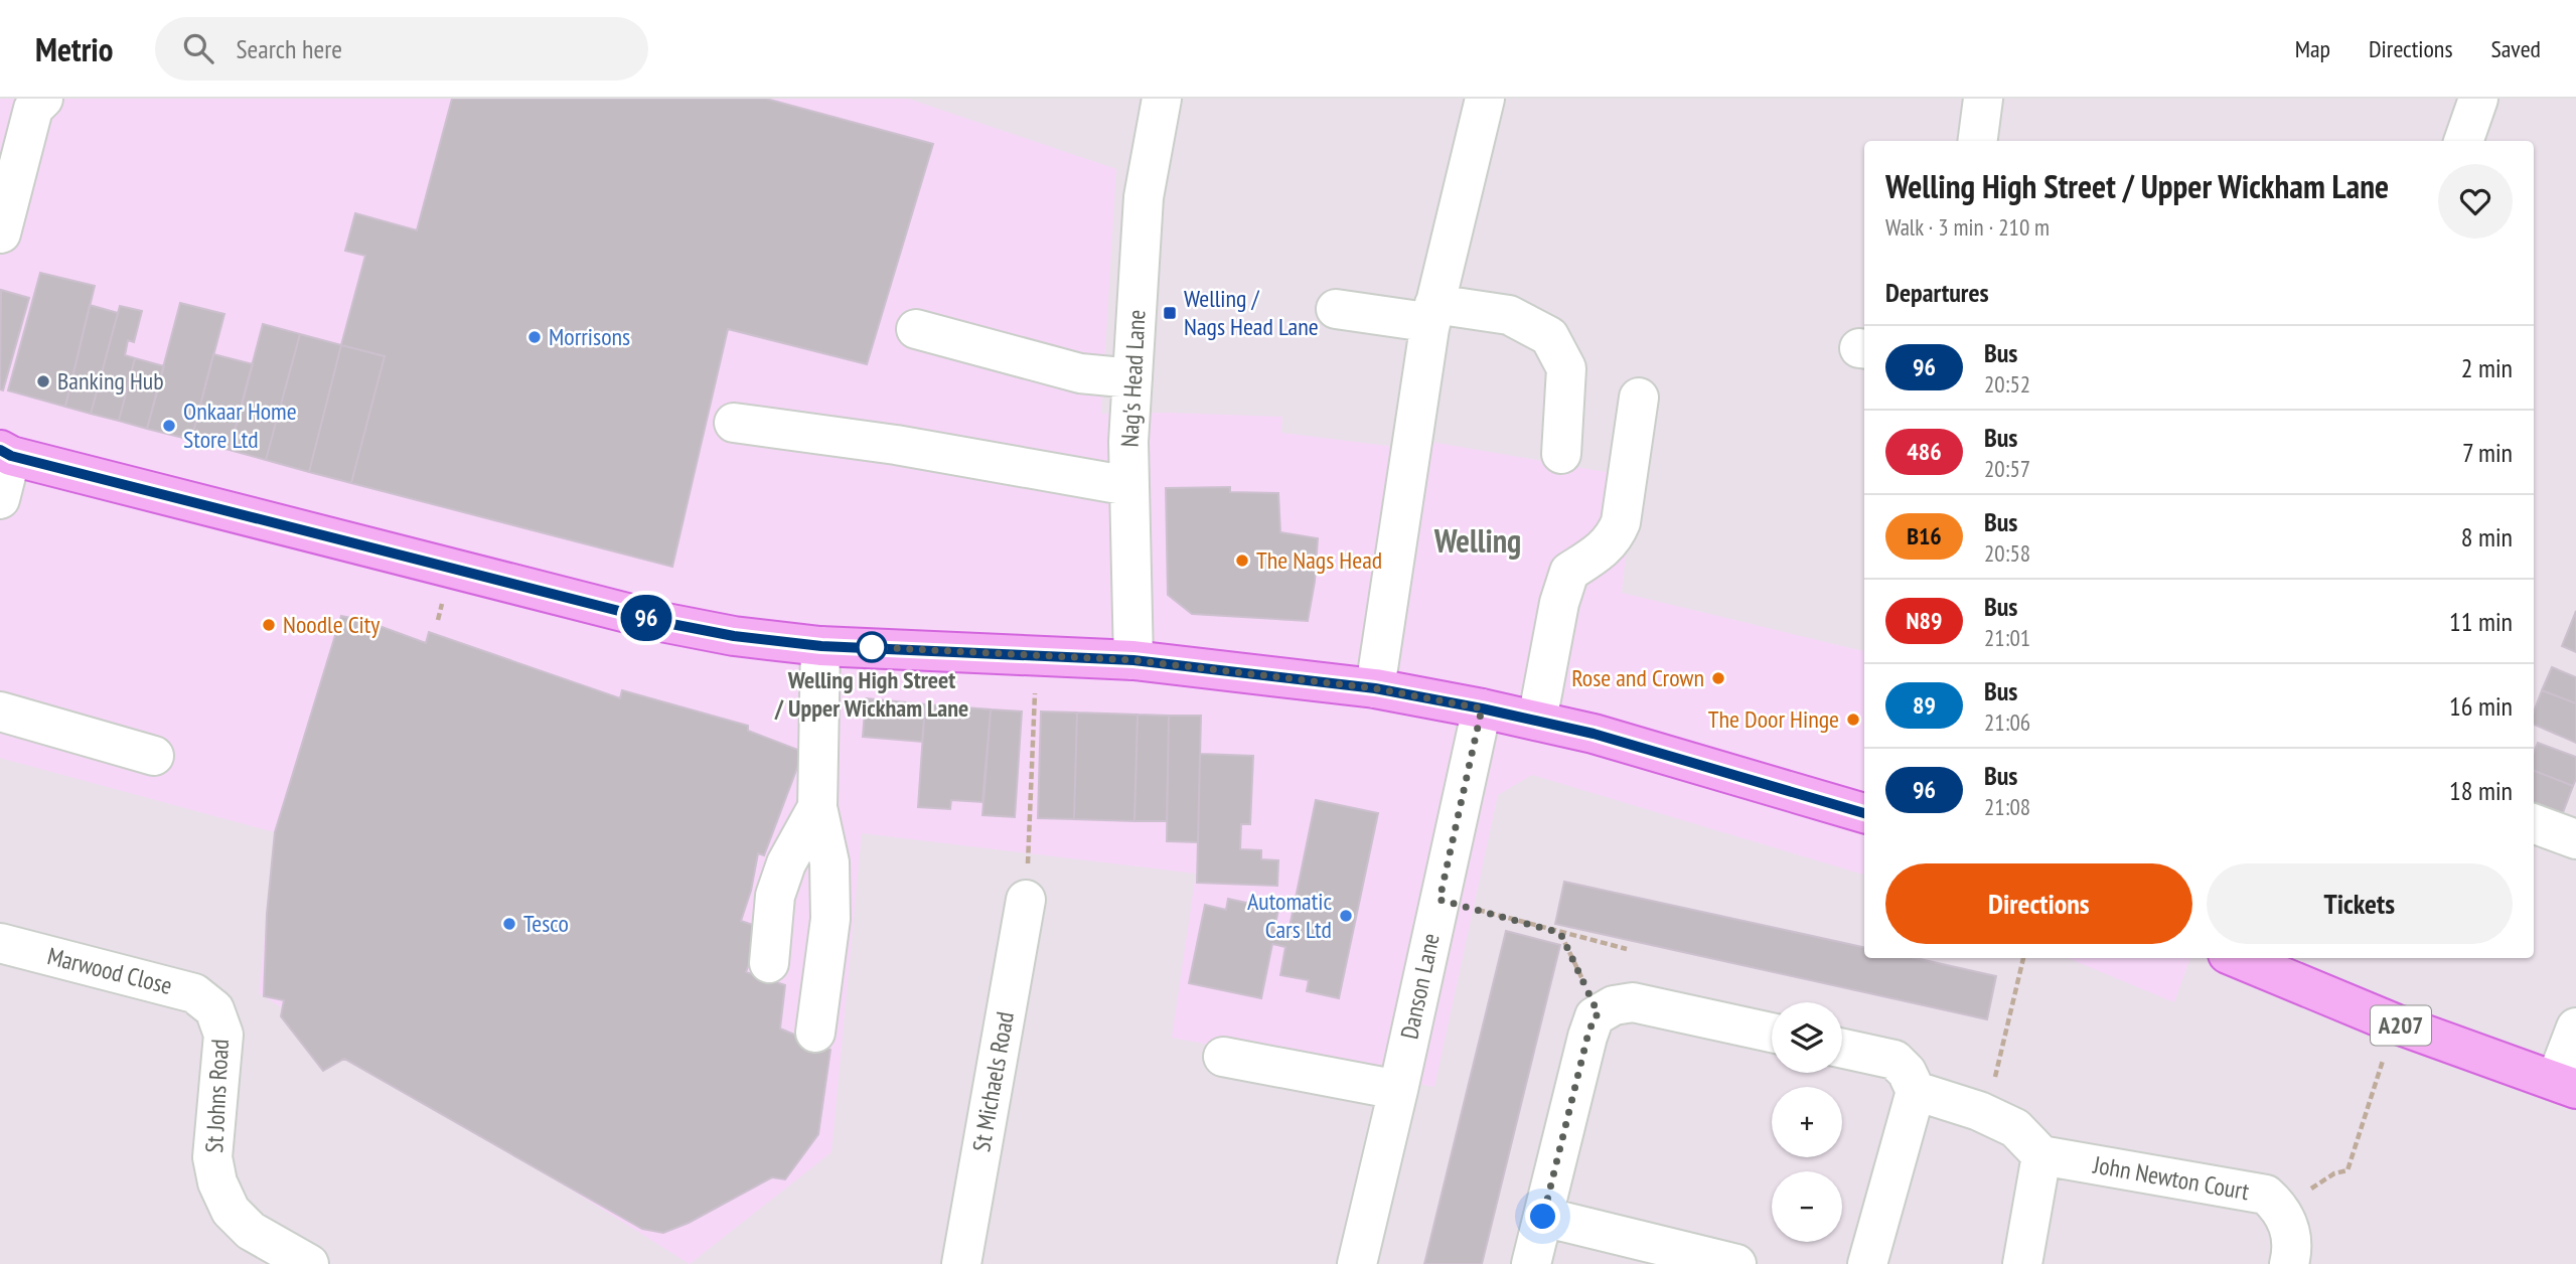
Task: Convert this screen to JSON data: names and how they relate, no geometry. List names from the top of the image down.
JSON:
{
  "streets": {
    "main road": ["A207"],
    "street": [
      "Nag's Head Lane",
      "Marwood Close",
      "Danson Lane",
      "St Michaels Road",
      "St Johns Road",
      "John Newton Court"
    ]
  },
  "crossings": [
    ["Marwood Close", "St Johns Road"]
  ],
  "districts": ["Welling"],
  "places": {
    "transit": ["Welling / Nags Head Lane"],
    "other": [
      "Morrisons",
      "Banking Hub",
      "Onkaar Home Store Ltd",
      "The Nags Head",
      "Noodle City",
      "Welling High Street / Upper Wickham Lane",
      "Rose and Crown",
      "The Door Hinge",
      "Automatic Cars Ltd",
      "Tesco"
    ]
  },
  "lines": ["bus line 96"],
  "page": {
    "header": "Metrio",
    "search": "Search here",
    "nav": ["Map", "Directions", "Saved"],
    "on_map": "96",
    "heading": [
      ["Welling High Street / Upper Wickham Lane", "Walk · 3 min · 210 m"],
      "Departures"
    ],
    "list": [
      {
        "mark": "96",
        "name": "Bus",
        "note": "20:52",
        "value": "2 min"
      },
      {
        "mark": "486",
        "name": "Bus",
        "note": "20:57",
        "value": "7 min"
      },
      {
        "mark": "B16",
        "name": "Bus",
        "note": "20:58",
        "value": "8 min"
      },
      {
        "mark": "N89",
        "name": "Bus",
        "note": "21:01",
        "value": "11 min"
      },
      {
        "mark": "89",
        "name": "Bus",
        "note": "21:06",
        "value": "16 min"
      },
      {
        "mark": "96",
        "name": "Bus",
        "note": "21:08",
        "value": "18 min"
      }
    ],
    "buttons": ["Directions", "Tickets"],
    "map_buttons": ["+", "−"]
  }
}
